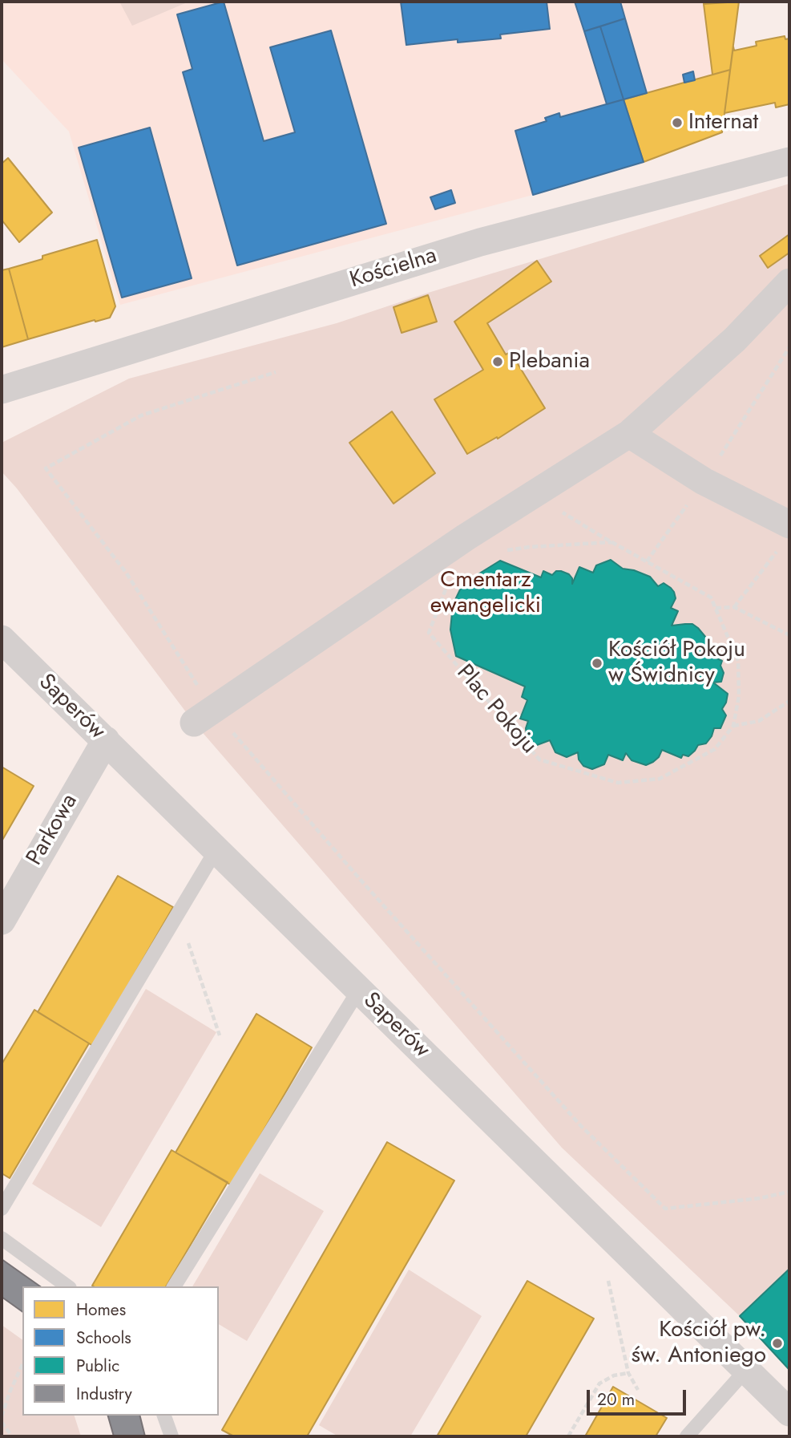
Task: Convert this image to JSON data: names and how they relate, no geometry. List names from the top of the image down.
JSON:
{
  "streets": {
    "street": ["Kościelna", "Saperów", "Parkowa"],
    "path": ["Plac Pokoju"]
  },
  "crossings": [
    ["Saperów", "Parkowa"]
  ],
  "parks": ["Cmentarz ewangelicki"],
  "places": [
    "Internat",
    "Plebania",
    "Kościół Pokoju w Świdnicy",
    "Kościół pw. św. Antoniego"
  ],
  "legend": [
    "Homes",
    "Schools",
    "Public",
    "Industry"
  ],
  "scale_bar": "20 m"
}
